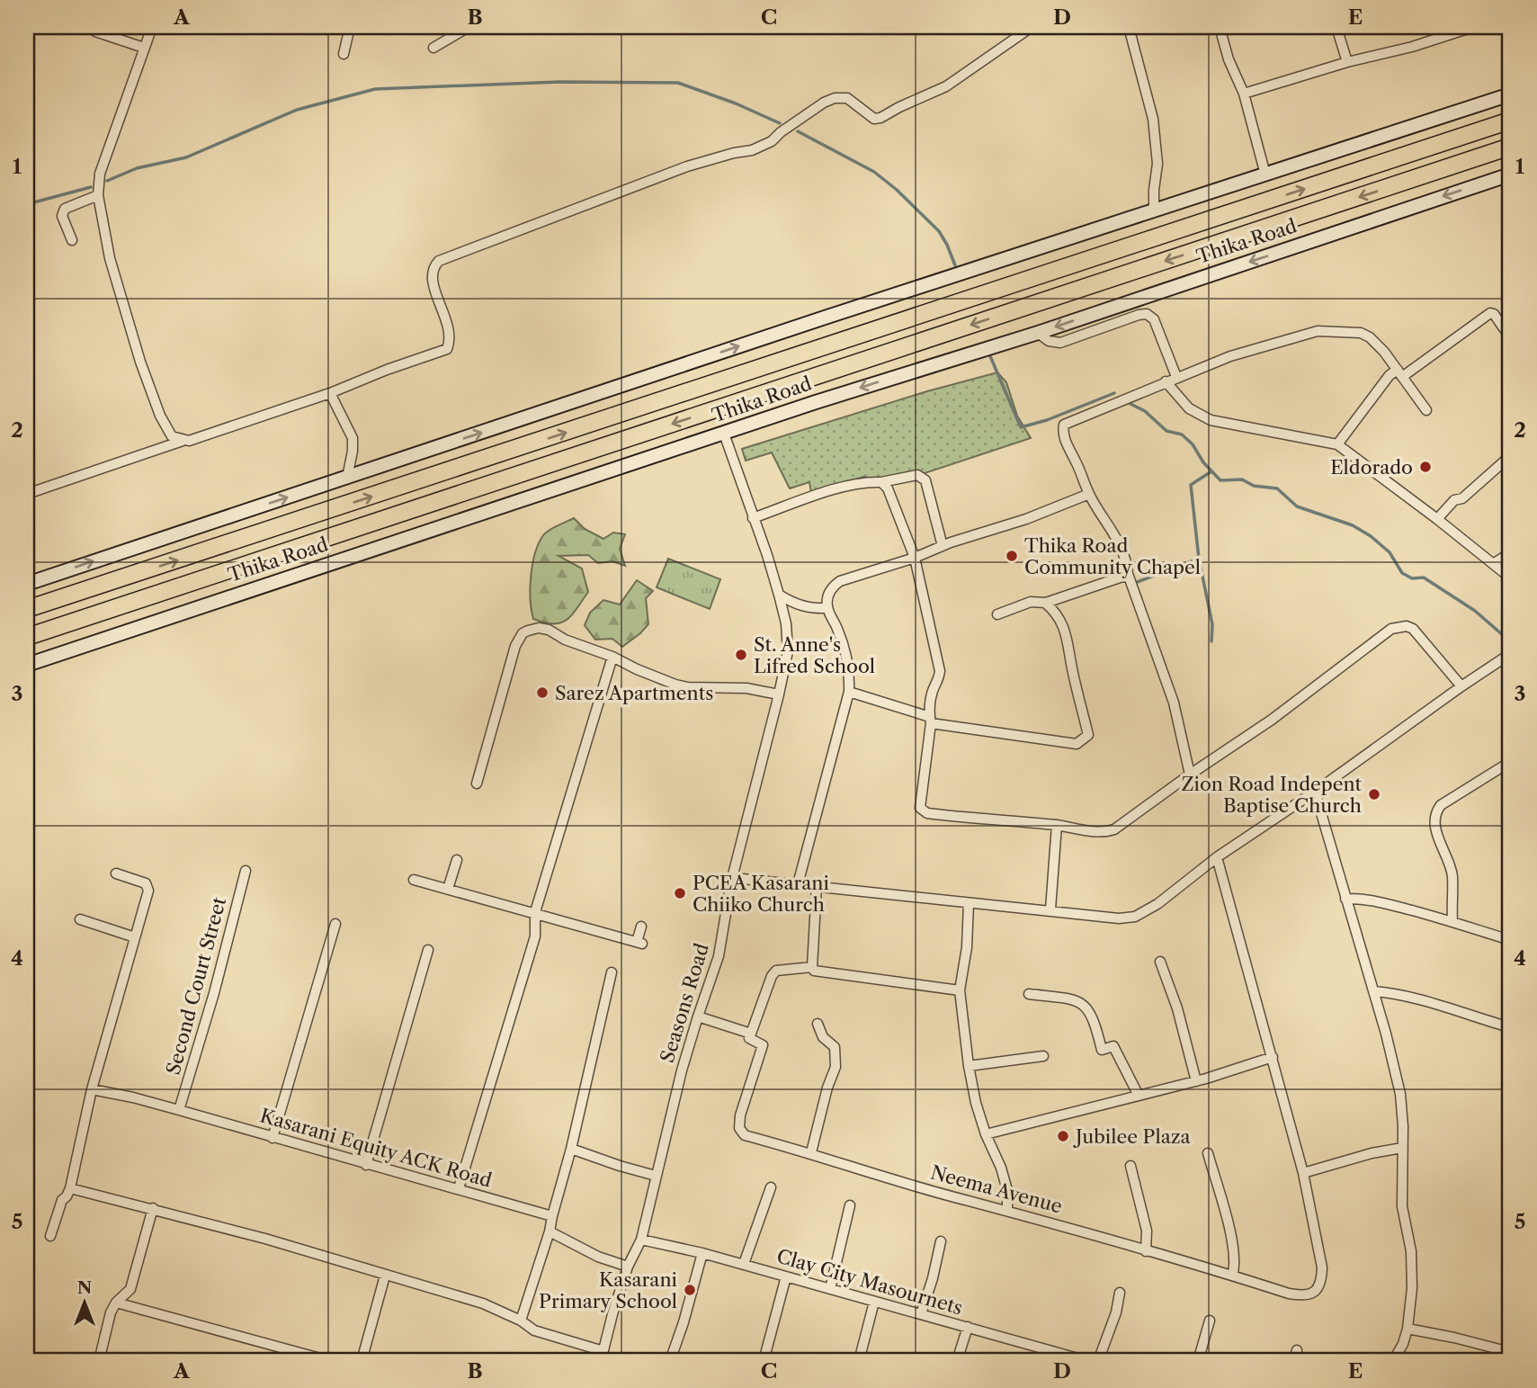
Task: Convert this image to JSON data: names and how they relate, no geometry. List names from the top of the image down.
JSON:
{
  "streets": {
    "highway": ["Thika Road"],
    "street": [
      "Second Court Street",
      "Seasons Road",
      "Kasarani Equity ACK Road",
      "Neema Avenue",
      "Clay City Masournets"
    ]
  },
  "crossings": [
    ["Thika Road", "Seasons Road"],
    ["Second Court Street", "Kasarani Equity ACK Road"],
    ["Seasons Road", "Clay City Masournets"]
  ],
  "places": [
    "Eldorado",
    "Thika Road Community Chapel",
    "St. Anne's Lifred School",
    "Sarez Apartments",
    "Zion Road Indepent Baptise Church",
    "PCEA Kasarani Chiiko Church",
    "Jubilee Plaza",
    "Kasarani Primary School"
  ],
  "north": "top",
  "grid": {
    "columns": [
      "A",
      "B",
      "C",
      "D",
      "E"
    ],
    "rows": [
      "1",
      "2",
      "3",
      "4",
      "5"
    ]
  }
}
